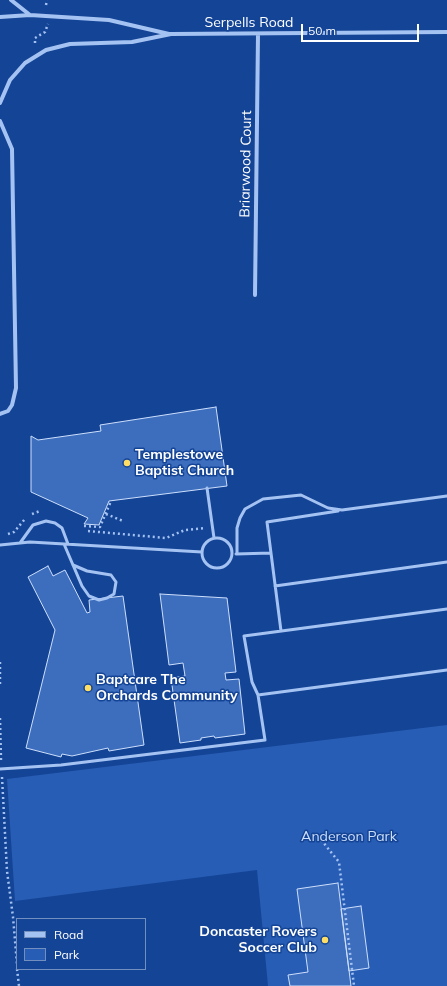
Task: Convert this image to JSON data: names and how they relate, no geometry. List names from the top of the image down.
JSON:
{
  "streets": {
    "street": ["Serpells Road", "Briarwood Court"]
  },
  "crossings": [
    ["Serpells Road", "Briarwood Court"]
  ],
  "parks": ["Anderson Park"],
  "places": ["Templestowe Baptist Church", "Baptcare The Orchards Community", "Doncaster Rovers Soccer Club"],
  "legend": ["Road", "Park"],
  "scale_bar": "50 m"
}
